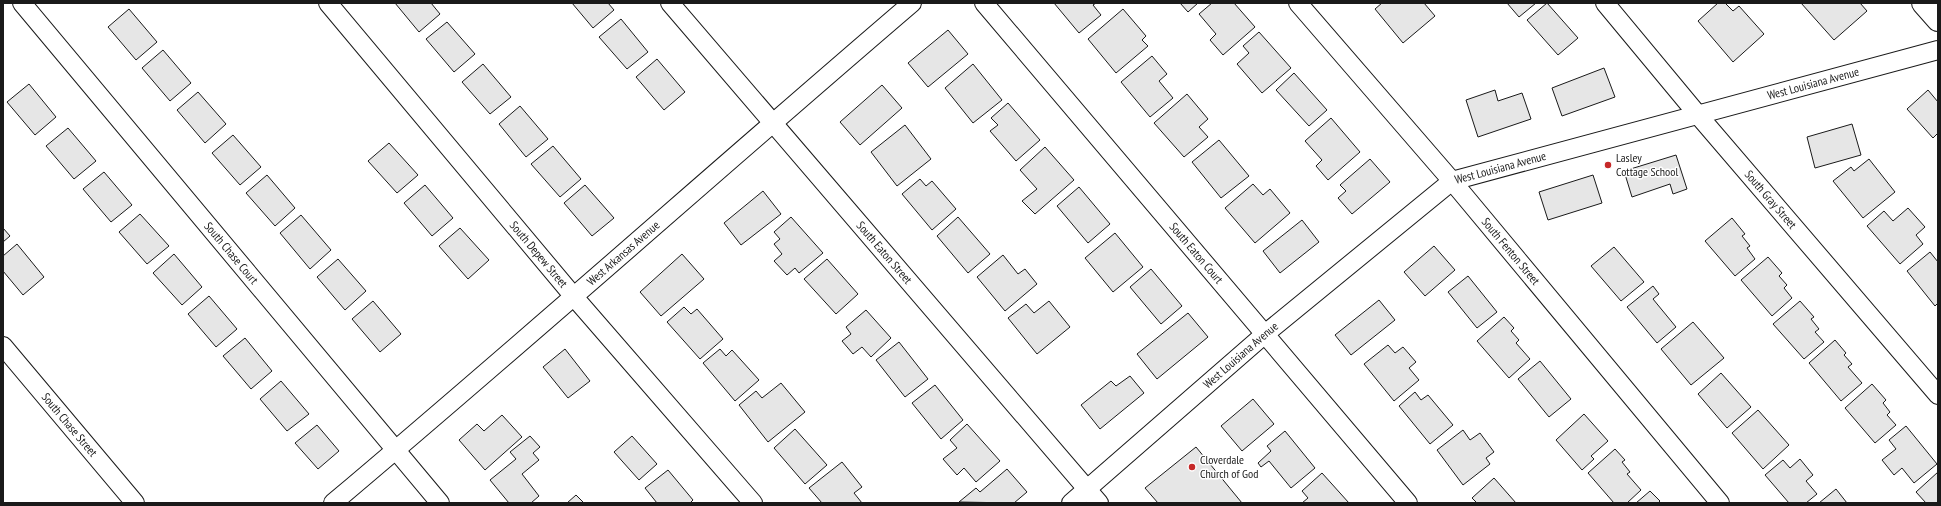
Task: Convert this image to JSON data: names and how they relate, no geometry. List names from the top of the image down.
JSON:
{
  "streets": {
    "street": [
      "West Louisiana Avenue",
      "South Gray Street",
      "South Fenton Street",
      "South Chase Court",
      "South Eaton Court",
      "West Arkansas Avenue",
      "South Eaton Street",
      "South Depew Street",
      "South Chase Street"
    ]
  },
  "crossings": [
    ["West Louisiana Avenue", "South Gray Street"],
    ["West Louisiana Avenue", "South Fenton Street"],
    ["West Louisiana Avenue", "South Eaton Court"],
    ["West Louisiana Avenue", "South Eaton Street"],
    ["South Chase Court", "West Arkansas Avenue"],
    ["West Arkansas Avenue", "South Eaton Street"],
    ["West Arkansas Avenue", "South Depew Street"]
  ],
  "places": ["Lasley Cottage School", "Cloverdale Church of God"]
}
